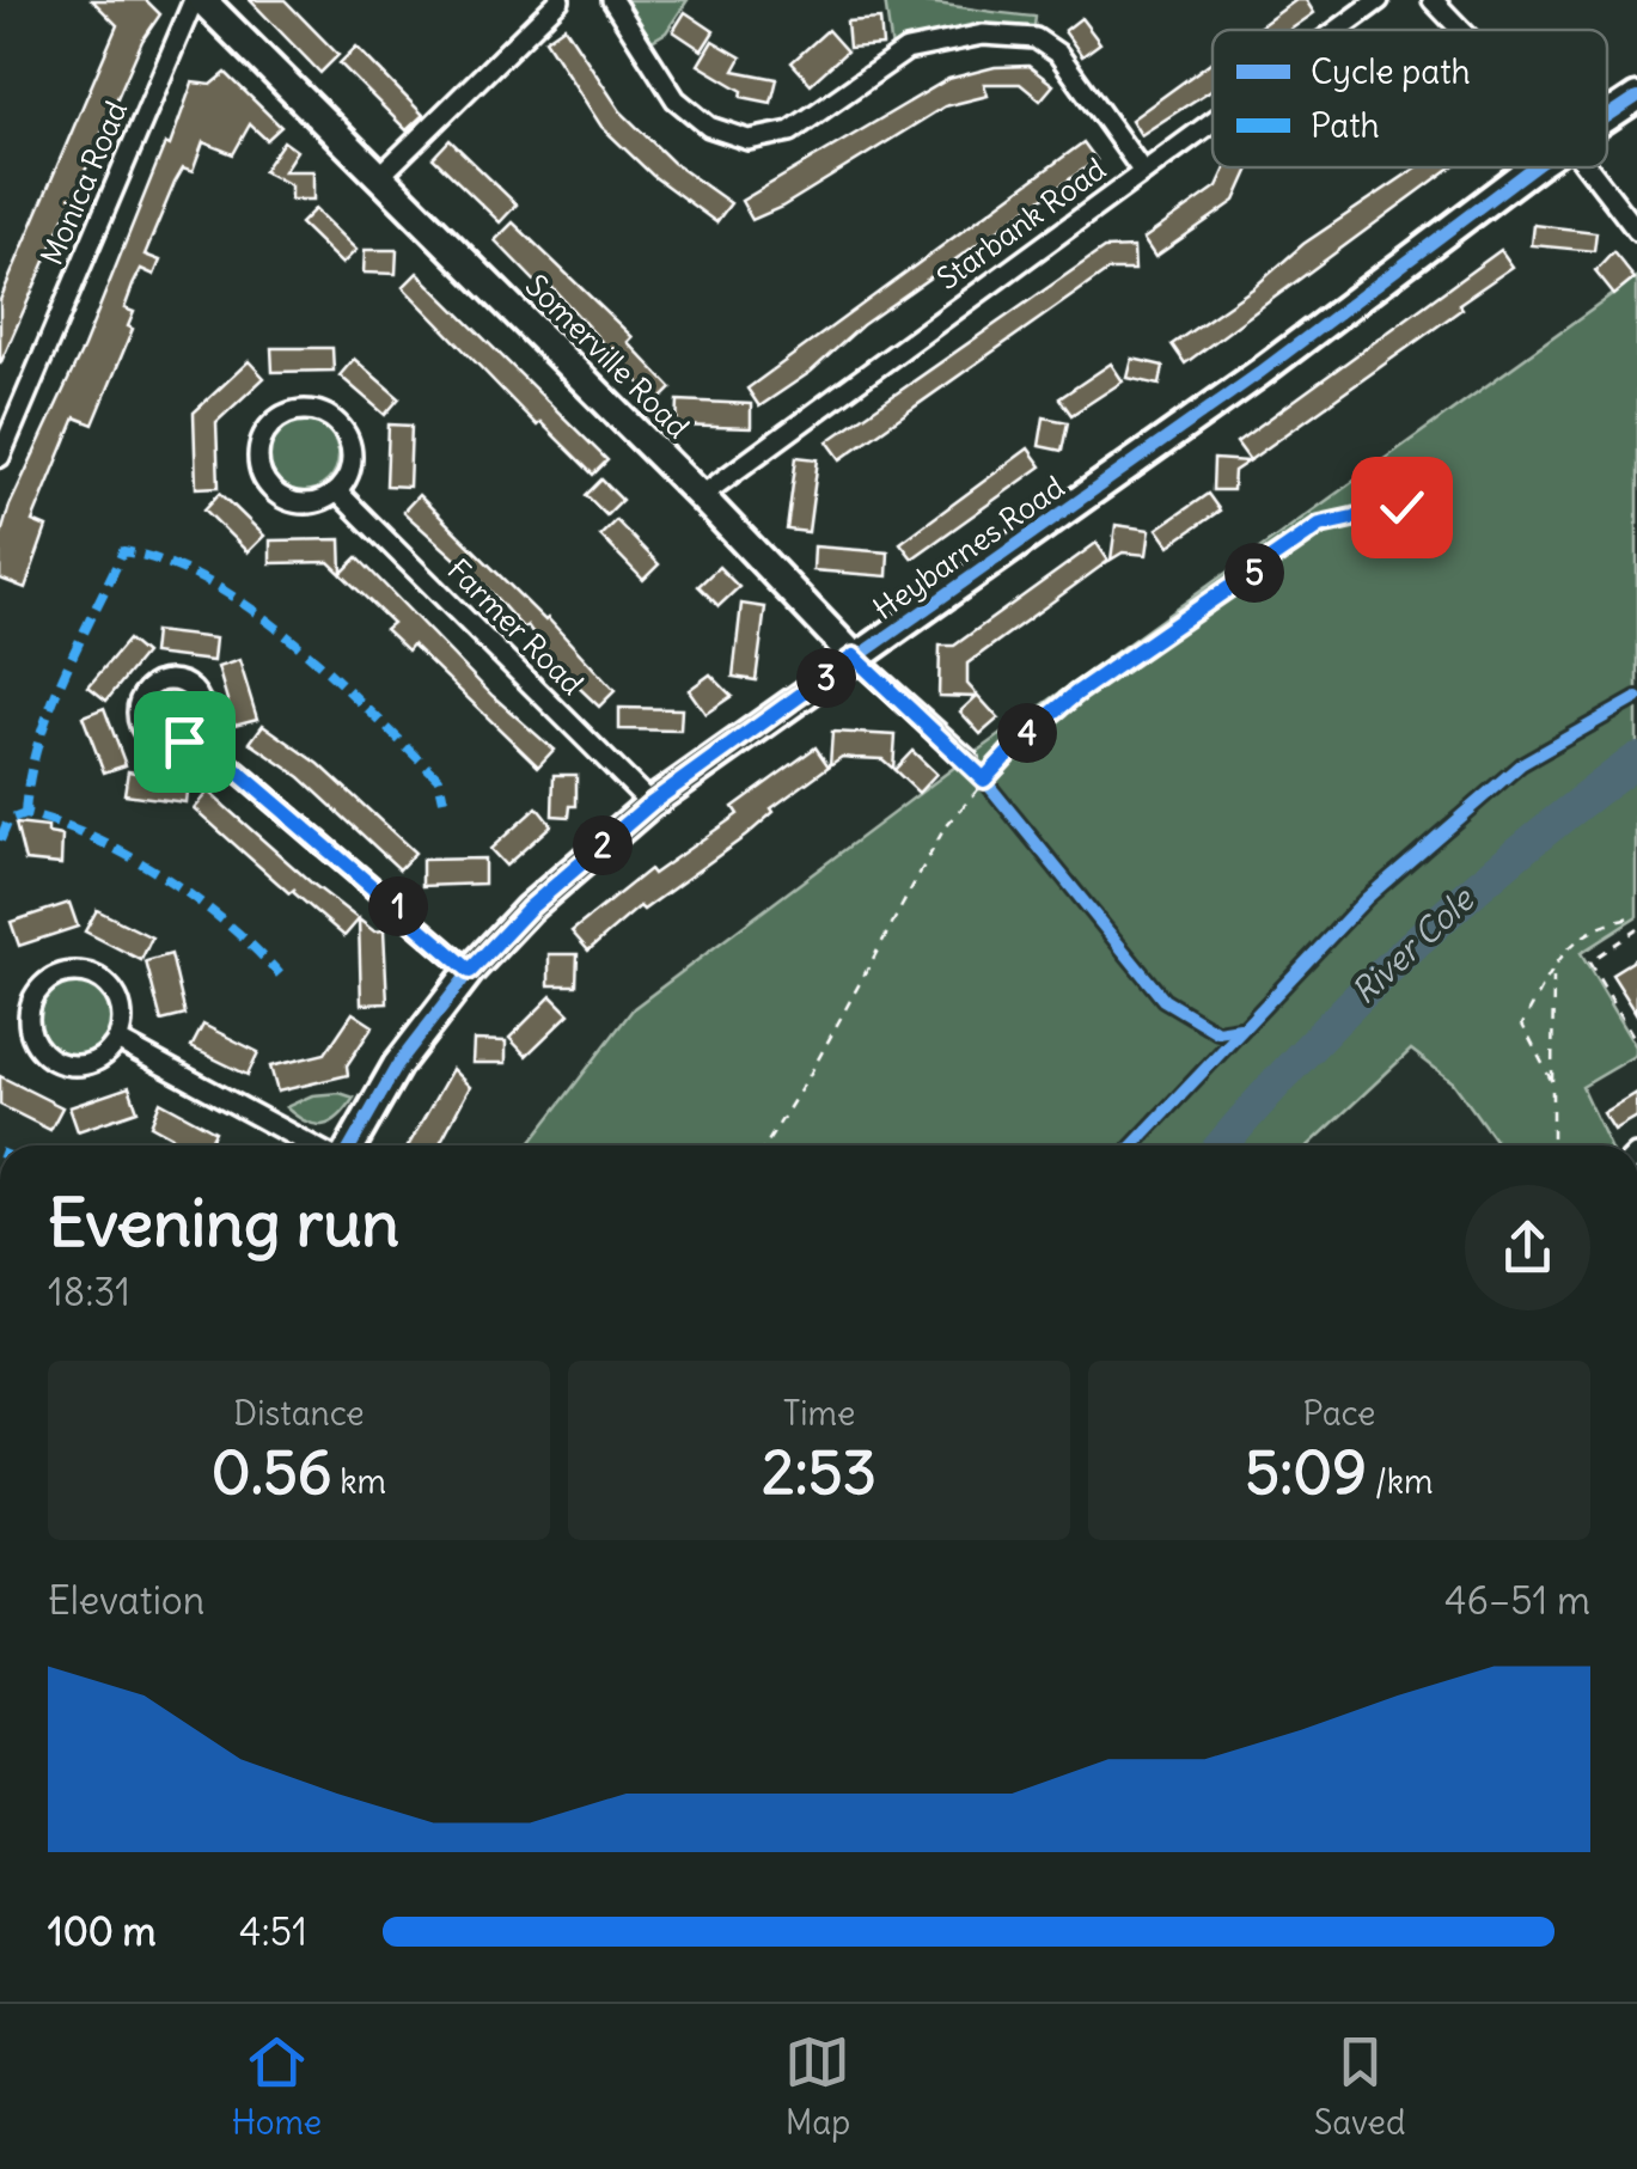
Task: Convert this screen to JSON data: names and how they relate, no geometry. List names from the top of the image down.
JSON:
{
  "streets": {
    "street": [
      "Monica Road",
      "Starbank Road",
      "Somerville Road",
      "Heybarnes Road",
      "Farmer Road"
    ]
  },
  "crossings": [
    ["Monica Road", "Somerville Road"],
    ["Starbank Road", "Somerville Road"],
    ["Somerville Road", "Heybarnes Road"],
    ["Heybarnes Road", "Farmer Road"]
  ],
  "water": ["River Cole"],
  "legend": ["Cycle path", "Path"],
  "page": {
    "pins": [
      "5",
      "3",
      "4",
      "2",
      "1"
    ],
    "heading": ["Evening run", "18:31"],
    "stats": [
      ["Distance", "0.56 km"],
      ["Time", "2:53"],
      ["Pace", "5:09 /km"]
    ],
    "chart": ["Elevation", "46–51 m"],
    "list": [
      {
        "name": "100 m",
        "note": "4:51"
      }
    ],
    "tabs": ["Home", "Map", "Saved"]
  }
}
